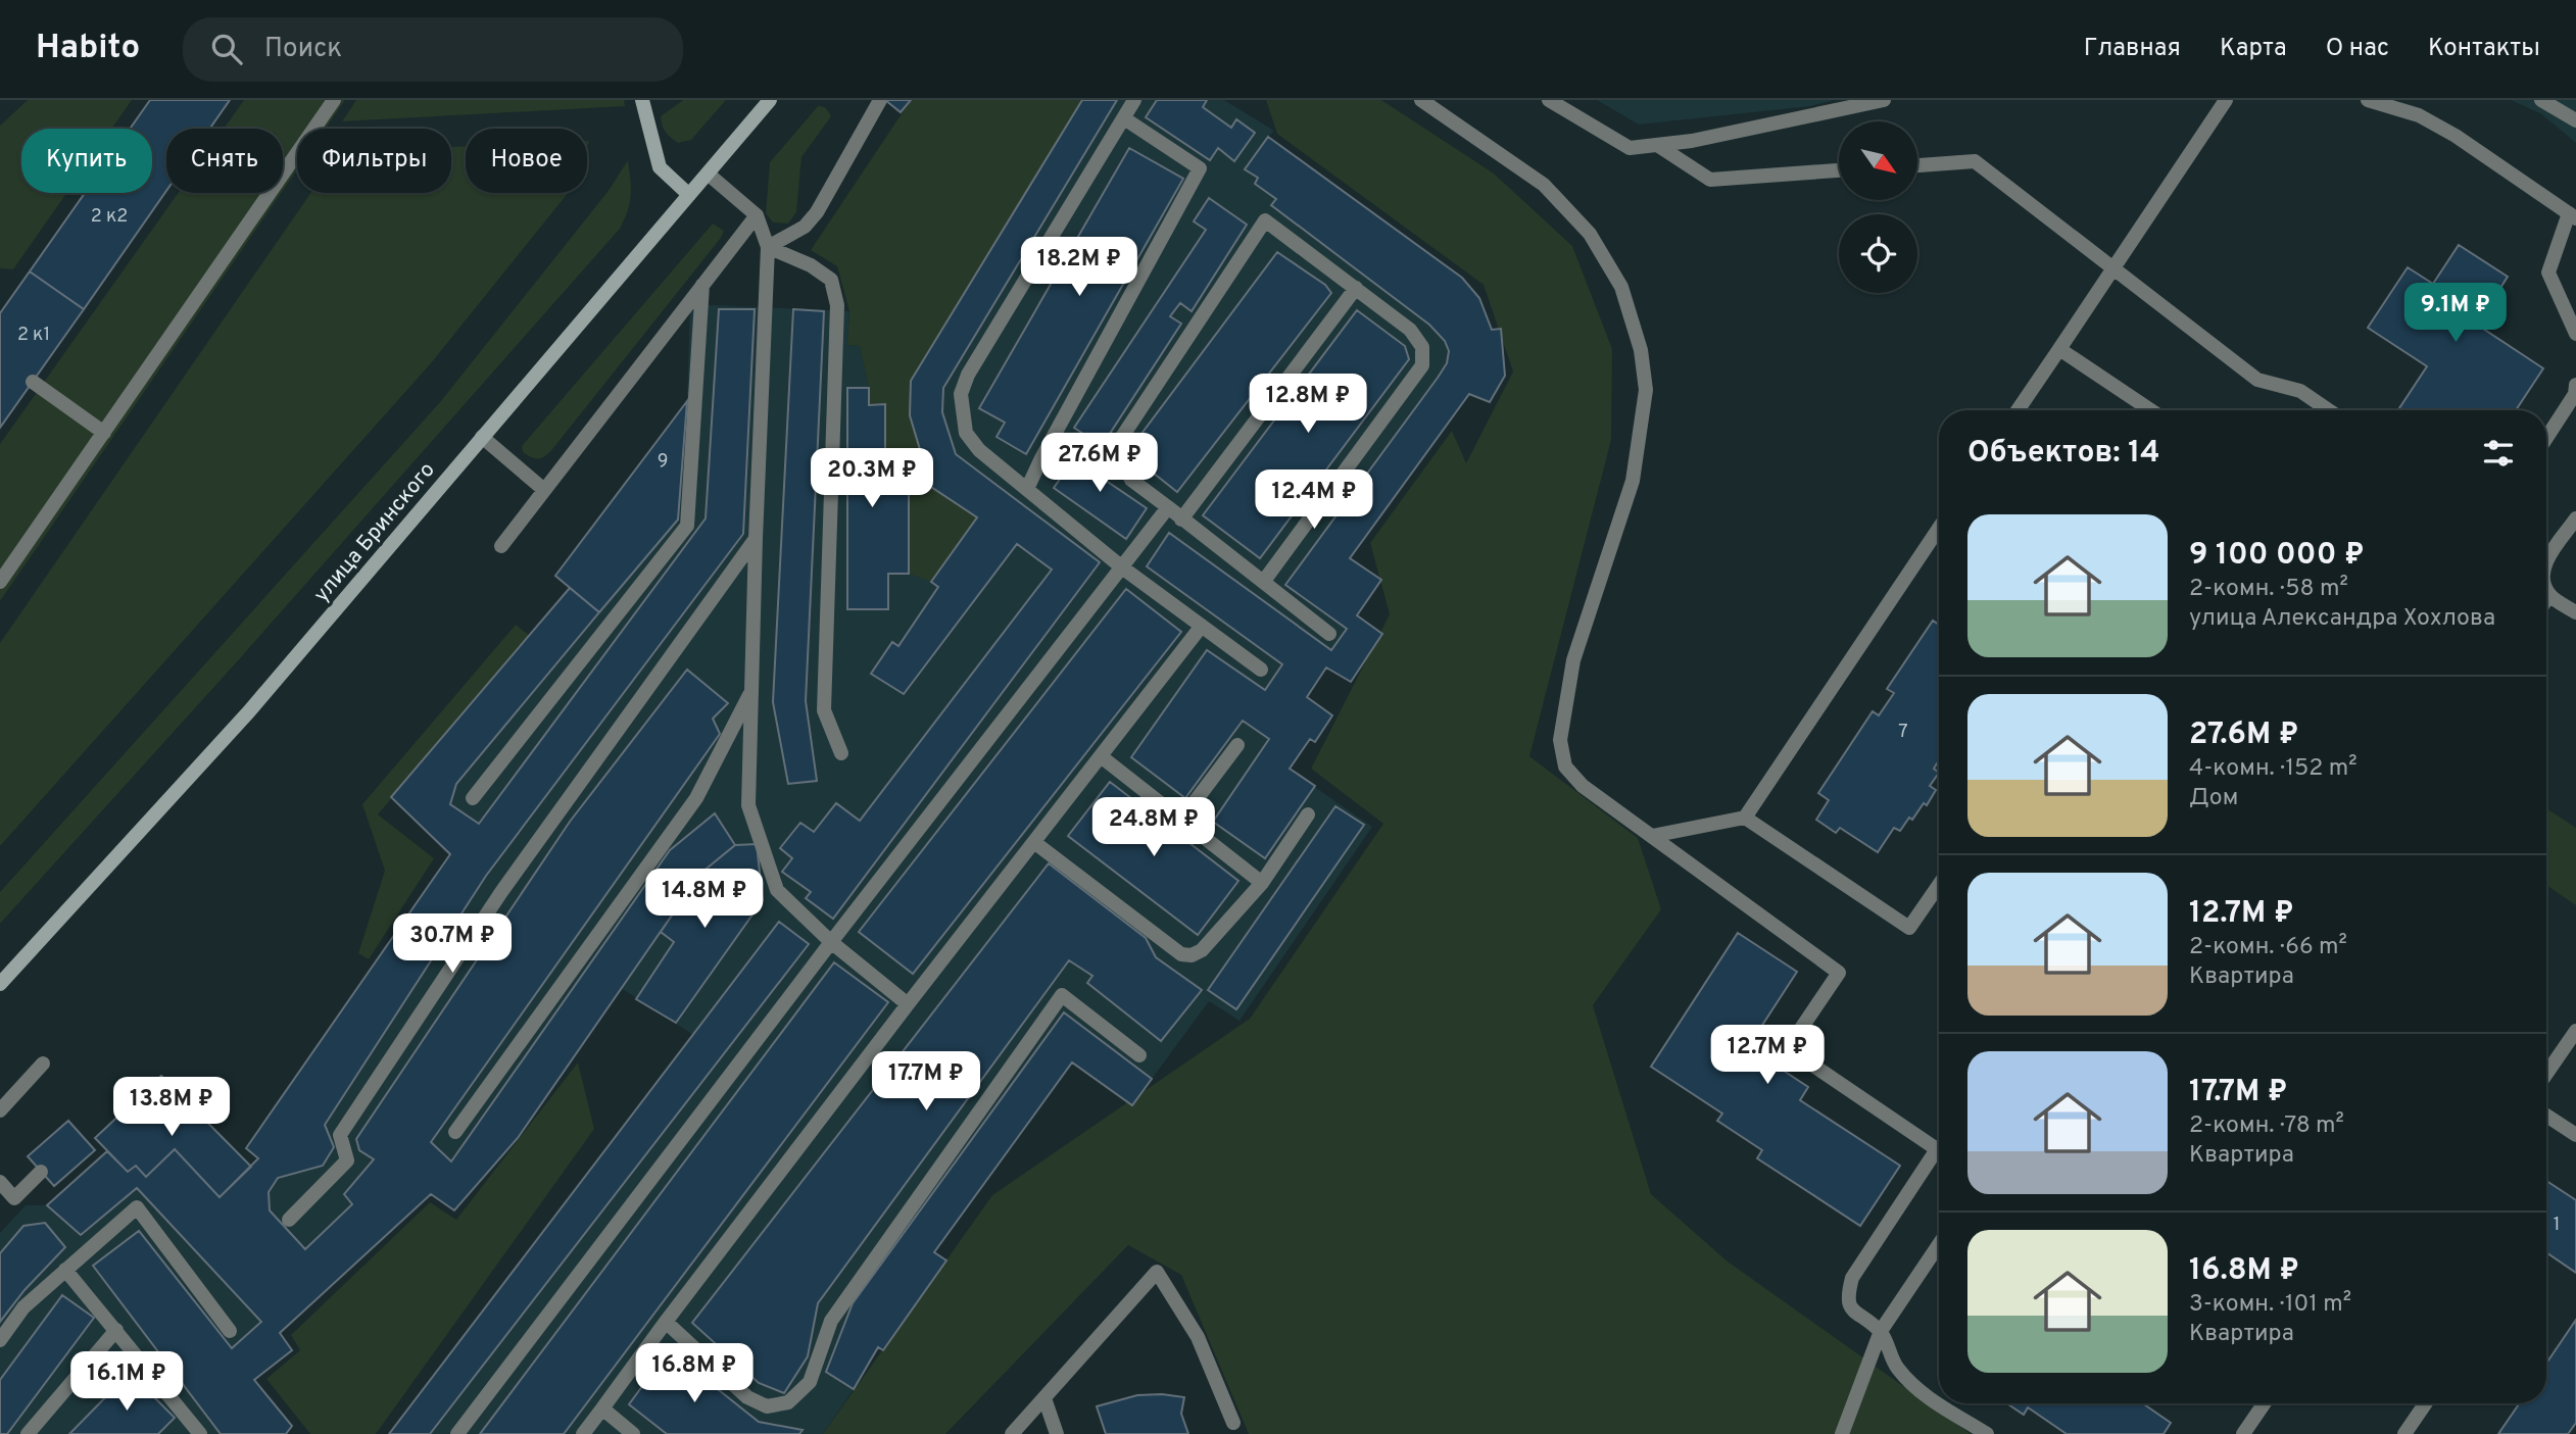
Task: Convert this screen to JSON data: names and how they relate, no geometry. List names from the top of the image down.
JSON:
{
  "streets": {
    "main road": ["улица Бринского"]
  },
  "house_numbers": [
    "2 к2",
    "2 к1",
    "9",
    "7",
    "1"
  ],
  "north": "bottom right",
  "page": {
    "header": "Habito",
    "search": "Поиск",
    "nav": [
      "Главная",
      "Карта",
      "О нас",
      "Контакты"
    ],
    "chip": [
      "Купить",
      "Снять",
      "Фильтры",
      "Новое"
    ],
    "price": [
      "18.2M ₽",
      "9.1M ₽",
      "12.8M ₽",
      "27.6M ₽",
      "20.3M ₽",
      "12.4M ₽",
      "24.8M ₽",
      "14.8M ₽",
      "30.7M ₽",
      "12.7M ₽",
      "17.7M ₽",
      "13.8M ₽",
      "16.8M ₽",
      "16.1M ₽"
    ],
    "heading": "Объектов: 14",
    "list": [
      {
        "name": "9 100 000 ₽",
        "note": "2-комн. · 58 m² · улица Александра Хохлова"
      },
      {
        "name": "27.6M ₽",
        "note": "4-комн. · 152 m² · Дом"
      },
      {
        "name": "12.7M ₽",
        "note": "2-комн. · 66 m² · Квартира"
      },
      {
        "name": "17.7M ₽",
        "note": "2-комн. · 78 m² · Квартира"
      },
      {
        "name": "16.8M ₽",
        "note": "3-комн. · 101 m² · Квартира"
      }
    ]
  }
}
